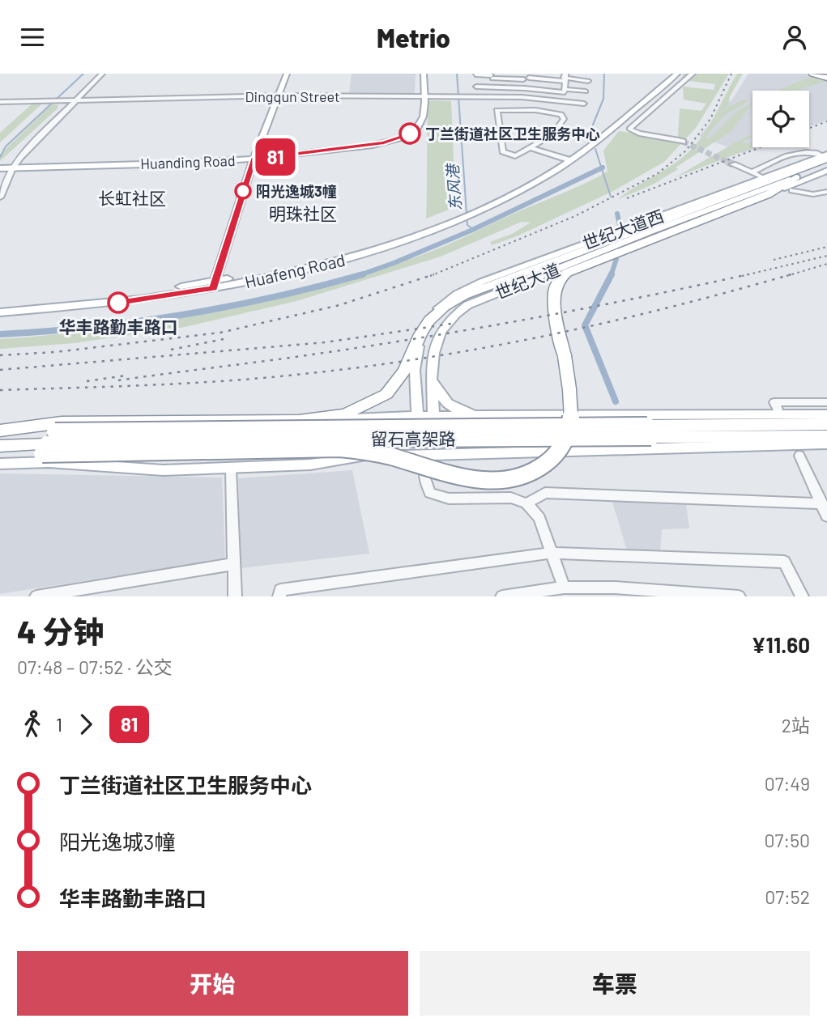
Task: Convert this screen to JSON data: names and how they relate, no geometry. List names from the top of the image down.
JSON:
{
  "streets": {
    "highway": ["留石高架路"],
    "main road": ["Huanding Road", "Huafeng Road", "世纪大道"],
    "street": ["Dingqun Street"]
  },
  "crossings": [
    ["Dingqun Street", "Huanding Road"]
  ],
  "districts": ["长虹社区", "明珠社区"],
  "water": ["东风港"],
  "places": ["丁兰街道社区卫生服务中心", "阳光逸城3幢", "华丰路勤丰路口"],
  "lines": ["bus line 81"],
  "page": {
    "header": "Metrio",
    "on_map": "81",
    "heading": ["4 分钟", "07:48 – 07:52 · 公交", "¥11.60"],
    "legs": ["1", "81", "2站"],
    "list": [
      {
        "name": "丁兰街道社区卫生服务中心",
        "value": "07:49"
      },
      {
        "name": "阳光逸城3幢",
        "value": "07:50"
      },
      {
        "name": "华丰路勤丰路口",
        "value": "07:52"
      }
    ],
    "buttons": ["开始", "车票"]
  }
}
